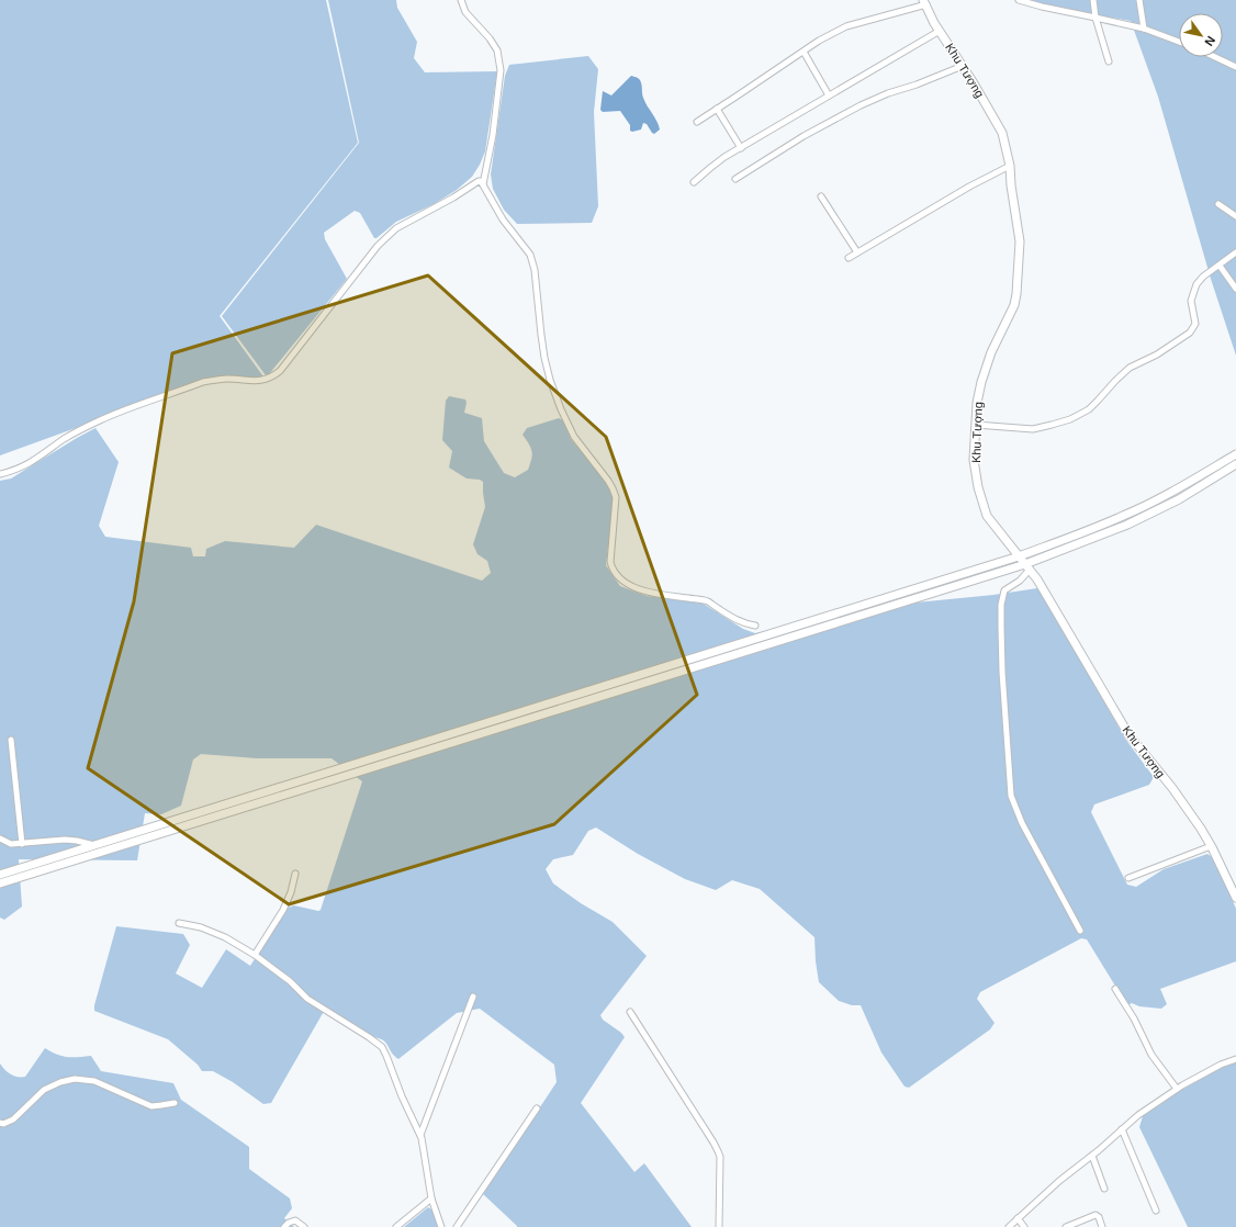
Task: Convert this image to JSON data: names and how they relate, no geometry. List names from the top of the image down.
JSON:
{
  "streets": {
    "main road": ["Khu Tượng"]
  },
  "north": "bottom right"
}
